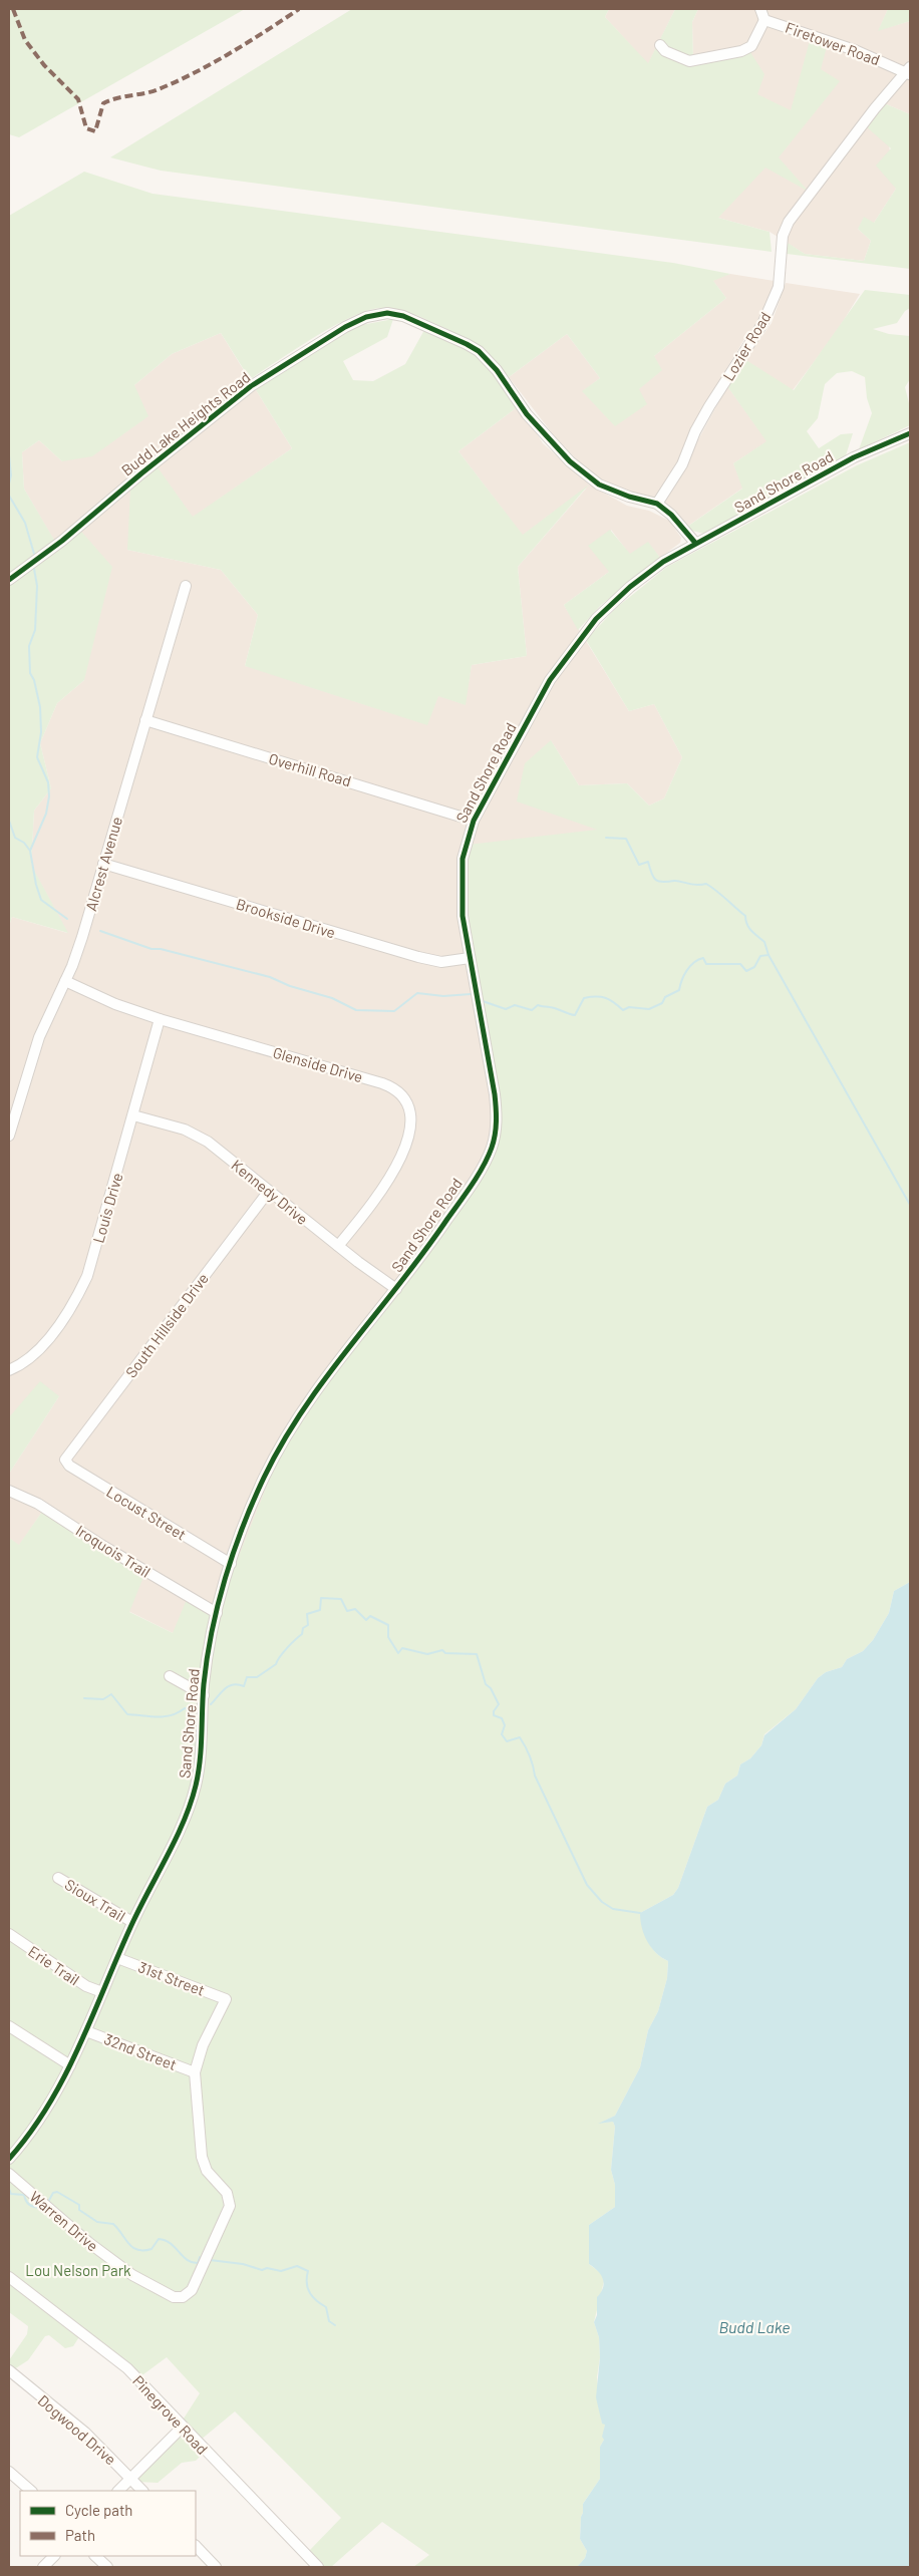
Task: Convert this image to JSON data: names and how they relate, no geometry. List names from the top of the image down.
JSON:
{
  "streets": {
    "street": [
      "Firetower Road",
      "Lozier Road",
      "Budd Lake Heights Road",
      "Sand Shore Road",
      "Overhill Road",
      "Alcrest Avenue",
      "Brookside Drive",
      "Glenside Drive",
      "Kennedy Drive",
      "Louis Drive",
      "South Hillside Drive",
      "Locust Street",
      "Iroquois Trail",
      "Sioux Trail",
      "Erie Trail",
      "31st Street",
      "32nd Street",
      "Warren Drive",
      "Pinegrove Road",
      "Dogwood Drive"
    ]
  },
  "crossings": [
    ["Firetower Road", "Lozier Road"],
    ["Lozier Road", "Budd Lake Heights Road"],
    ["Budd Lake Heights Road", "Sand Shore Road"],
    ["Sand Shore Road", "Overhill Road"],
    ["Sand Shore Road", "Brookside Drive"],
    ["Sand Shore Road", "Kennedy Drive"],
    ["Sand Shore Road", "Locust Street"],
    ["Sand Shore Road", "Iroquois Trail"],
    ["Sand Shore Road", "Sioux Trail"],
    ["Sand Shore Road", "Erie Trail"],
    ["Sand Shore Road", "31st Street"],
    ["Sand Shore Road", "32nd Street"],
    ["Overhill Road", "Alcrest Avenue"],
    ["Alcrest Avenue", "Brookside Drive"],
    ["Alcrest Avenue", "Glenside Drive"],
    ["Glenside Drive", "Kennedy Drive"],
    ["Glenside Drive", "Louis Drive"],
    ["Kennedy Drive", "Louis Drive"],
    ["Kennedy Drive", "South Hillside Drive"],
    ["South Hillside Drive", "Locust Street"],
    ["31st Street", "32nd Street"],
    ["31st Street", "Warren Drive"],
    ["32nd Street", "Warren Drive"]
  ],
  "water": ["Budd Lake"],
  "parks": ["Lou Nelson Park"],
  "legend": ["Cycle path", "Path"]
}
